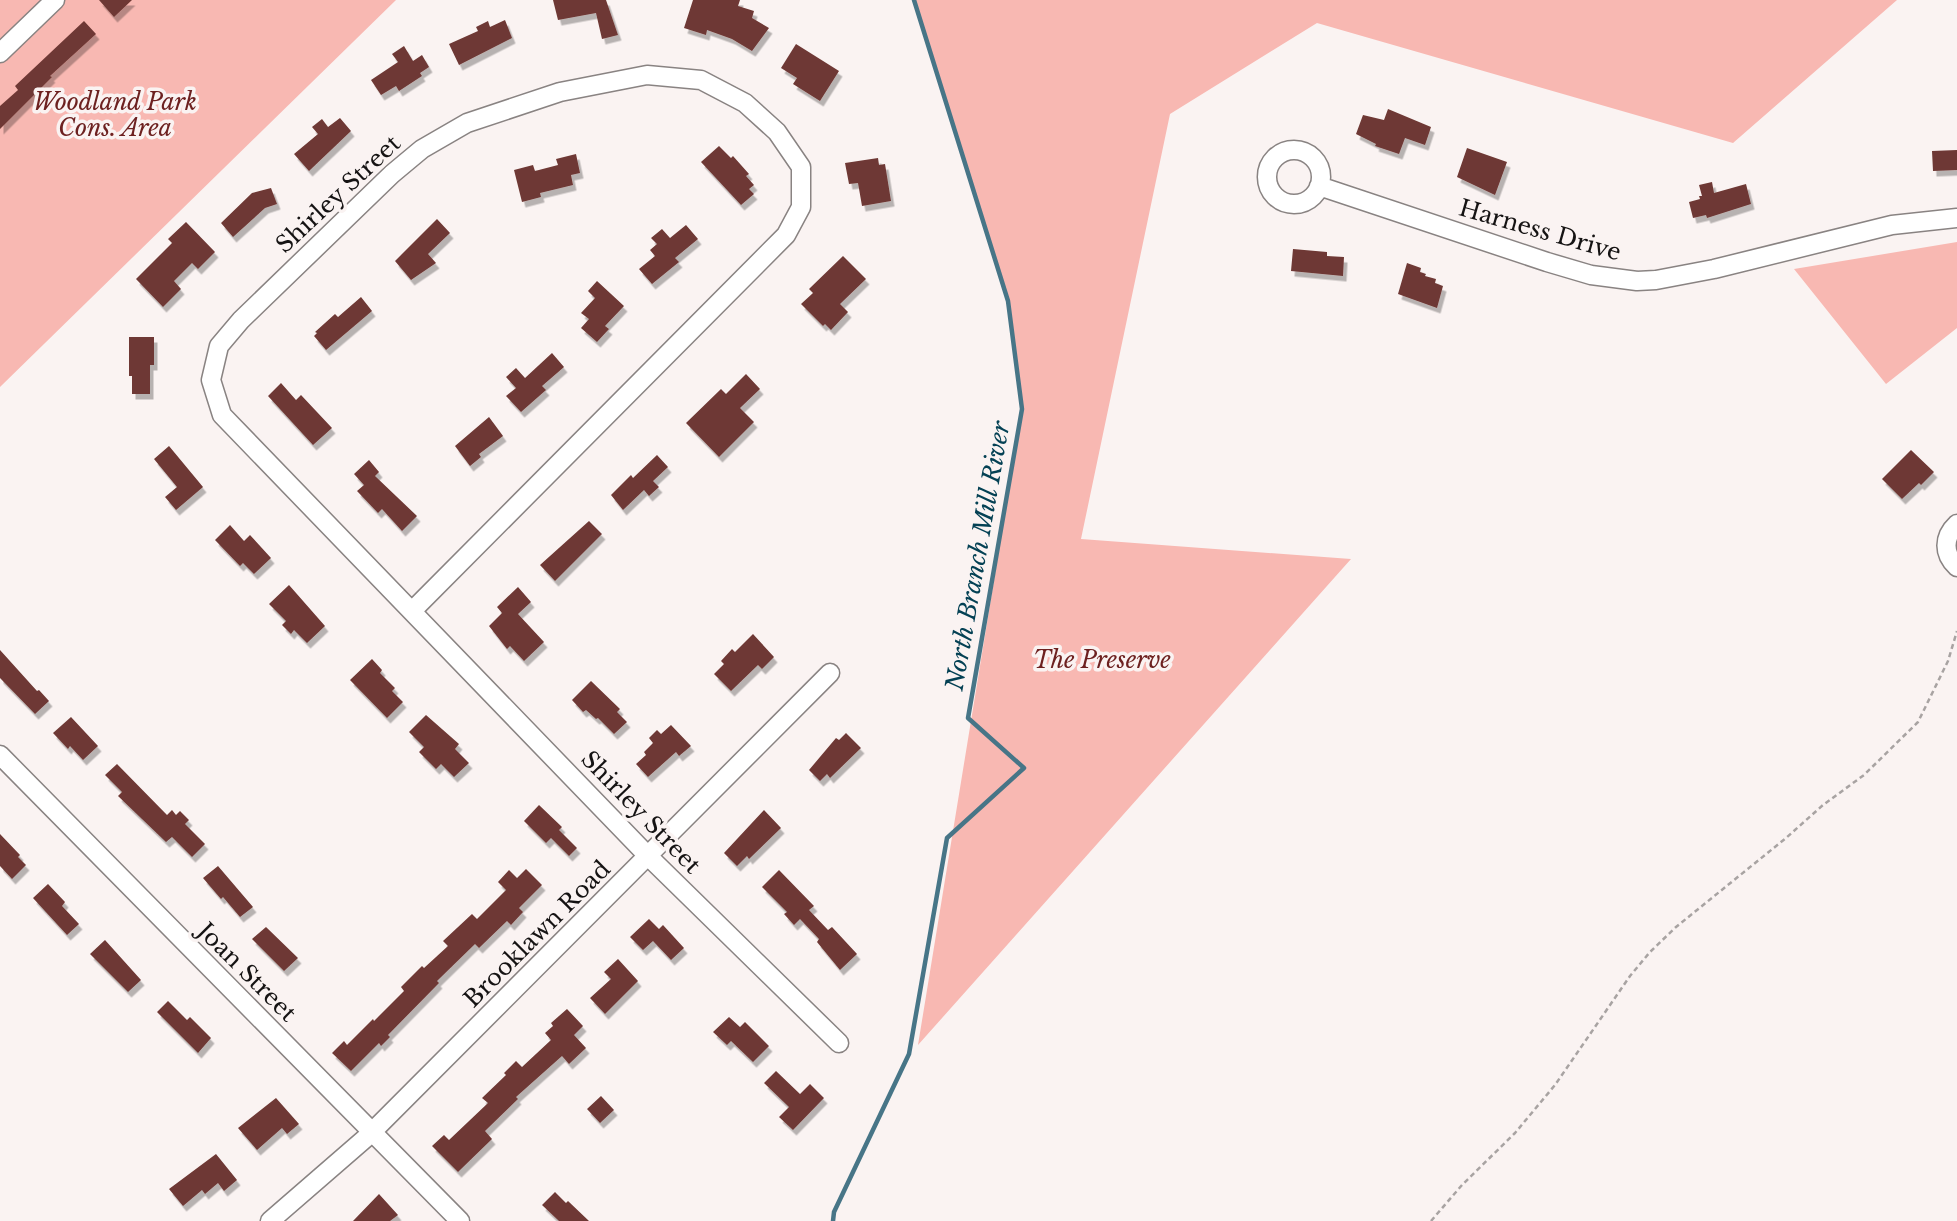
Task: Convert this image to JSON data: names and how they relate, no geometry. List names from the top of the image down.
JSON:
{
  "streets": {
    "street": [
      "Shirley Street",
      "Harness Drive",
      "Brooklawn Road",
      "Joan Street"
    ]
  },
  "crossings": [
    ["Shirley Street", "Brooklawn Road"],
    ["Brooklawn Road", "Joan Street"]
  ],
  "water": ["North Branch Mill River"],
  "parks": ["Woodland Park Cons. Area", "The Preserve"]
}
